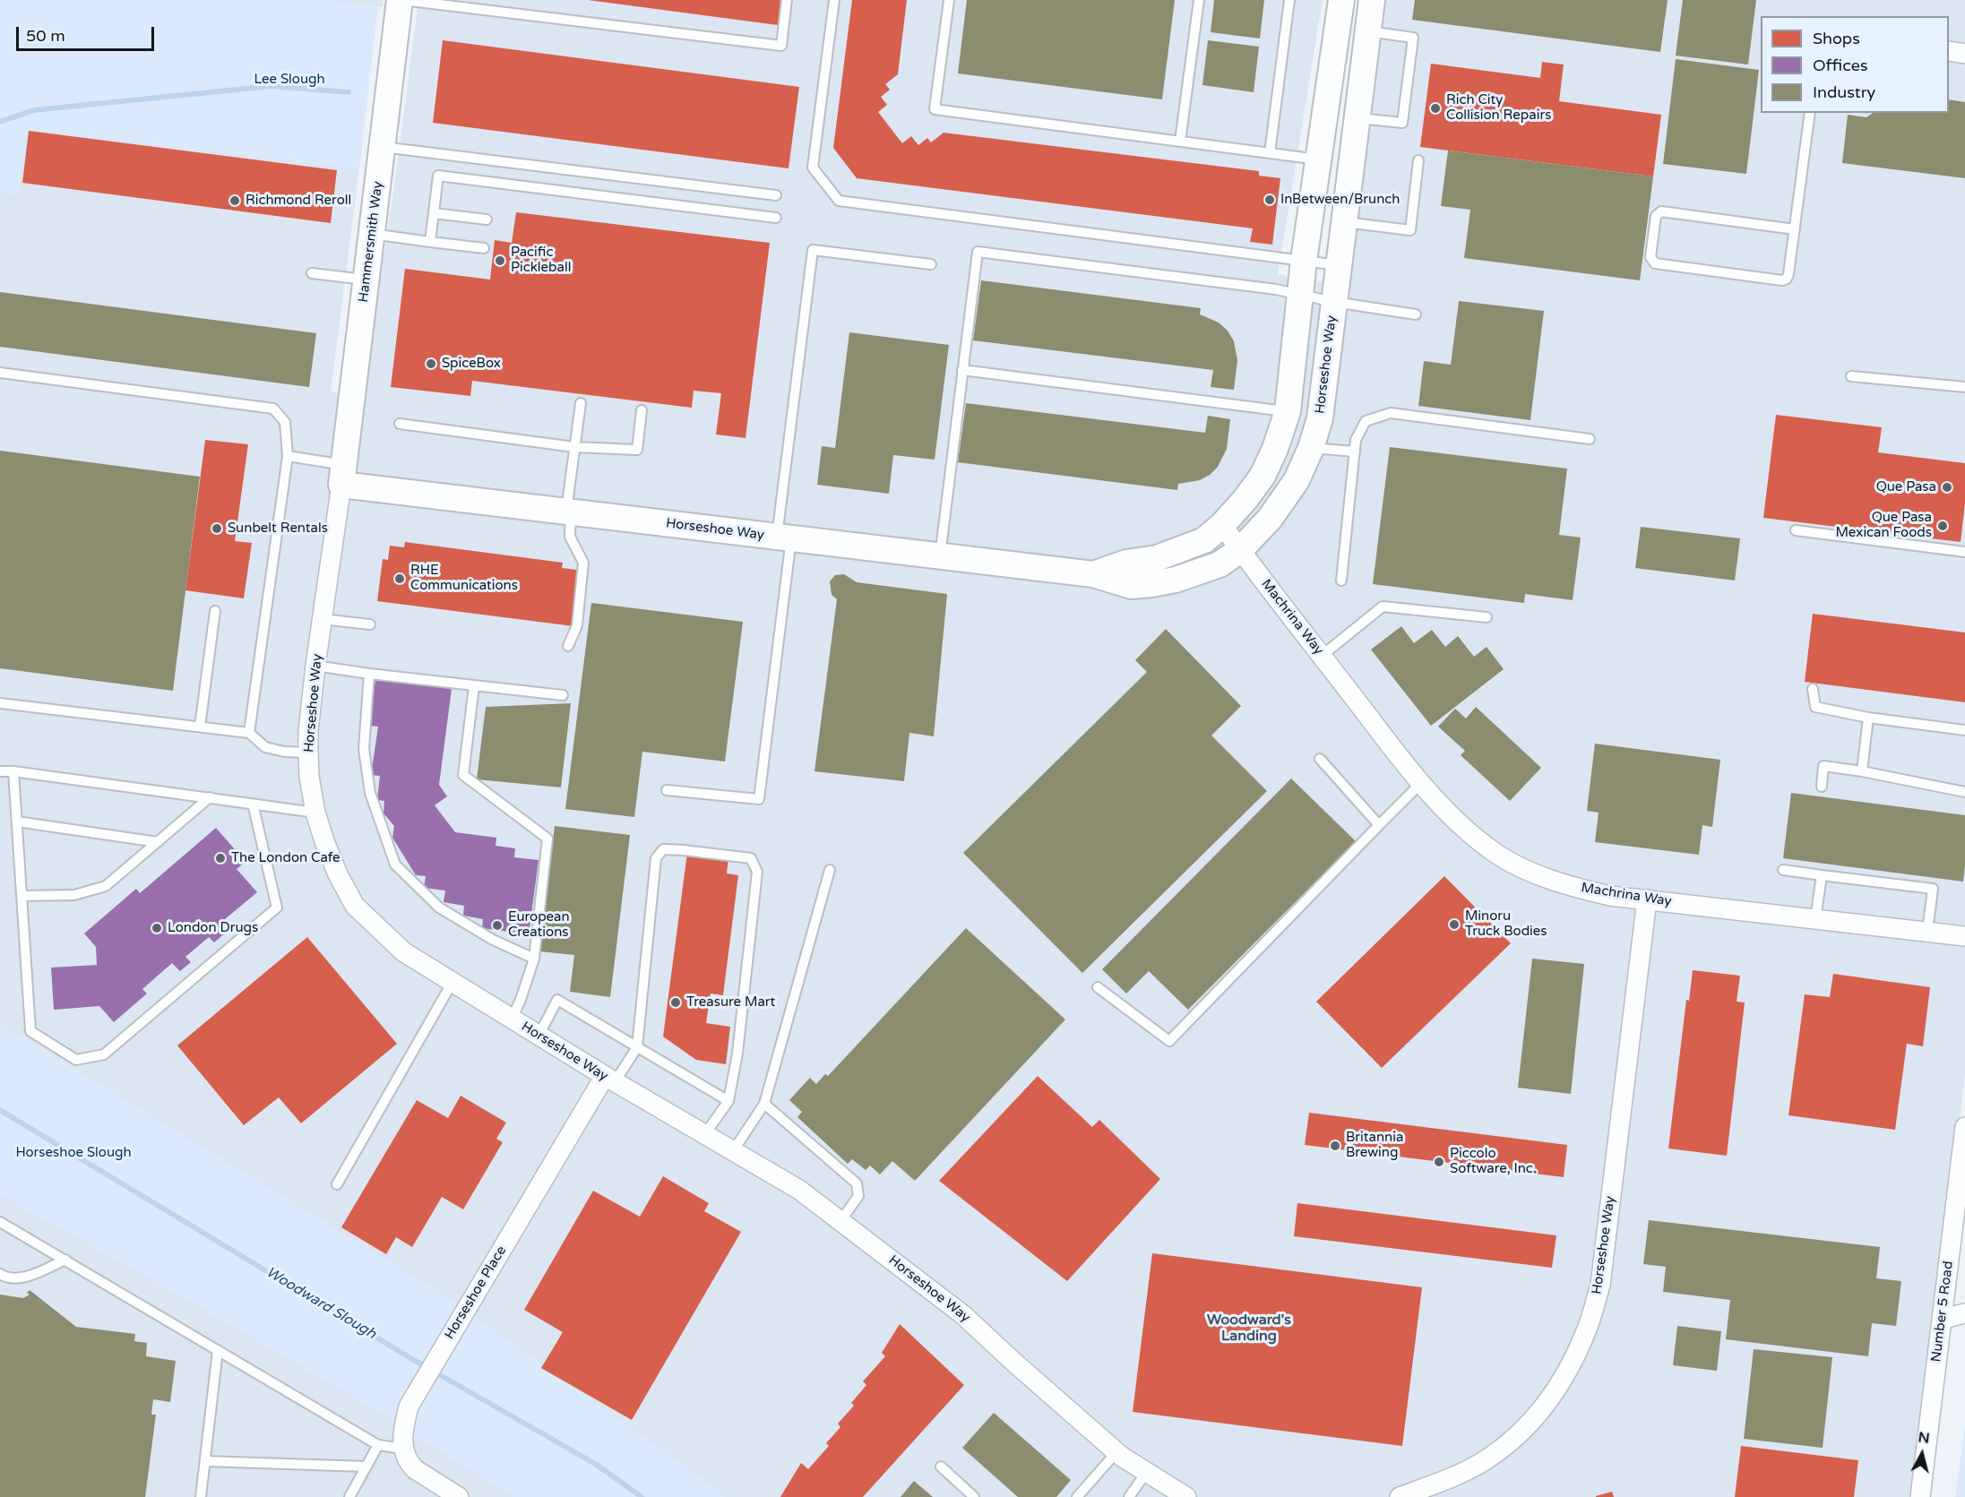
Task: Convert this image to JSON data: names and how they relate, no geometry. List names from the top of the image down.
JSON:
{
  "streets": {
    "street": [
      "Hammersmith Way",
      "Horseshoe Way",
      "Machrina Way",
      "Horseshoe Place",
      "Number 5 Road"
    ]
  },
  "crossings": [
    ["Hammersmith Way", "Horseshoe Way"],
    ["Horseshoe Way", "Machrina Way"],
    ["Horseshoe Way", "Horseshoe Place"]
  ],
  "districts": ["Woodward's Landing"],
  "water": ["Woodward Slough"],
  "parks": ["Lee Slough", "Horseshoe Slough"],
  "places": [
    "Rich City Collision Repairs",
    "InBetween/Brunch",
    "Richmond Reroll",
    "Pacific Pickleball",
    "SpiceBox",
    "Que Pasa",
    "Que Pasa Mexican Foods",
    "Sunbelt Rentals",
    "RHE Communications",
    "The London Cafe",
    "Minoru Truck Bodies",
    "European Creations",
    "London Drugs",
    "Treasure Mart",
    "Britannia Brewing",
    "Piccolo Software, Inc."
  ],
  "legend": ["Shops", "Offices", "Industry"],
  "scale_bar": "50 m",
  "north": "top"
}
